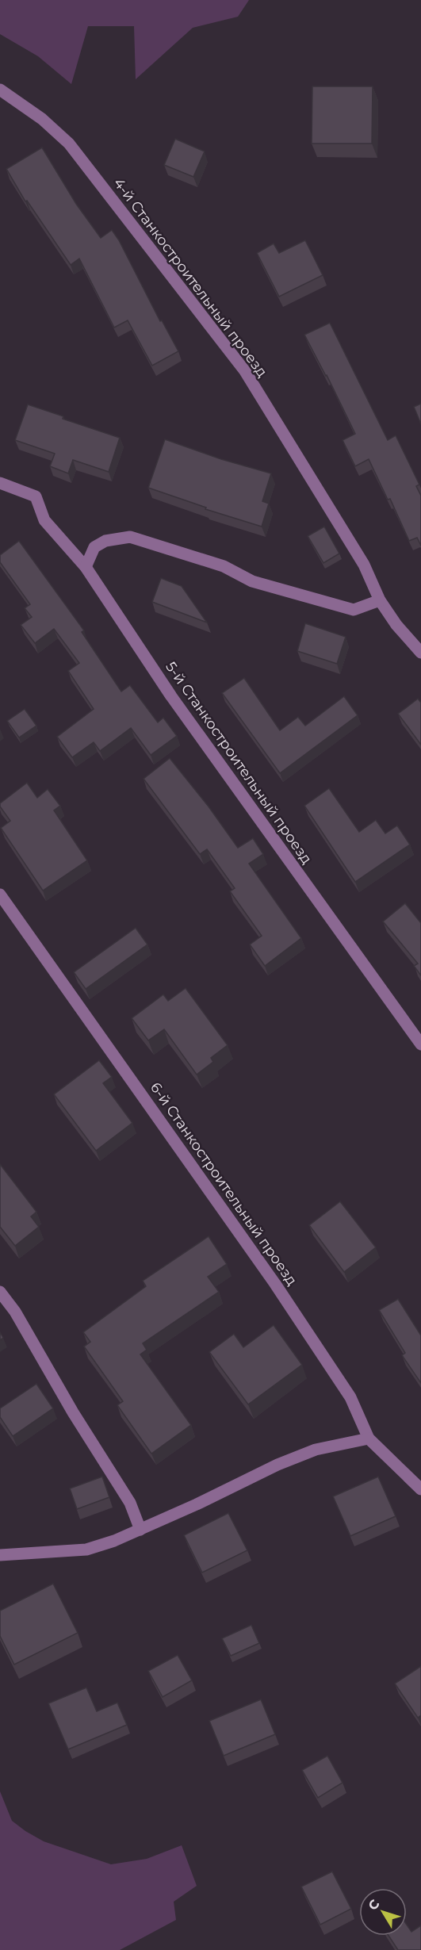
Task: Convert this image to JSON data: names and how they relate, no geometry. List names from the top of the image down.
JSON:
{
  "streets": {
    "street": ["4-й Станкостроительный проезд", "5-й Станкостроительный проезд", "6-й Станкостроительный проезд"]
  },
  "north": "top left"
}
